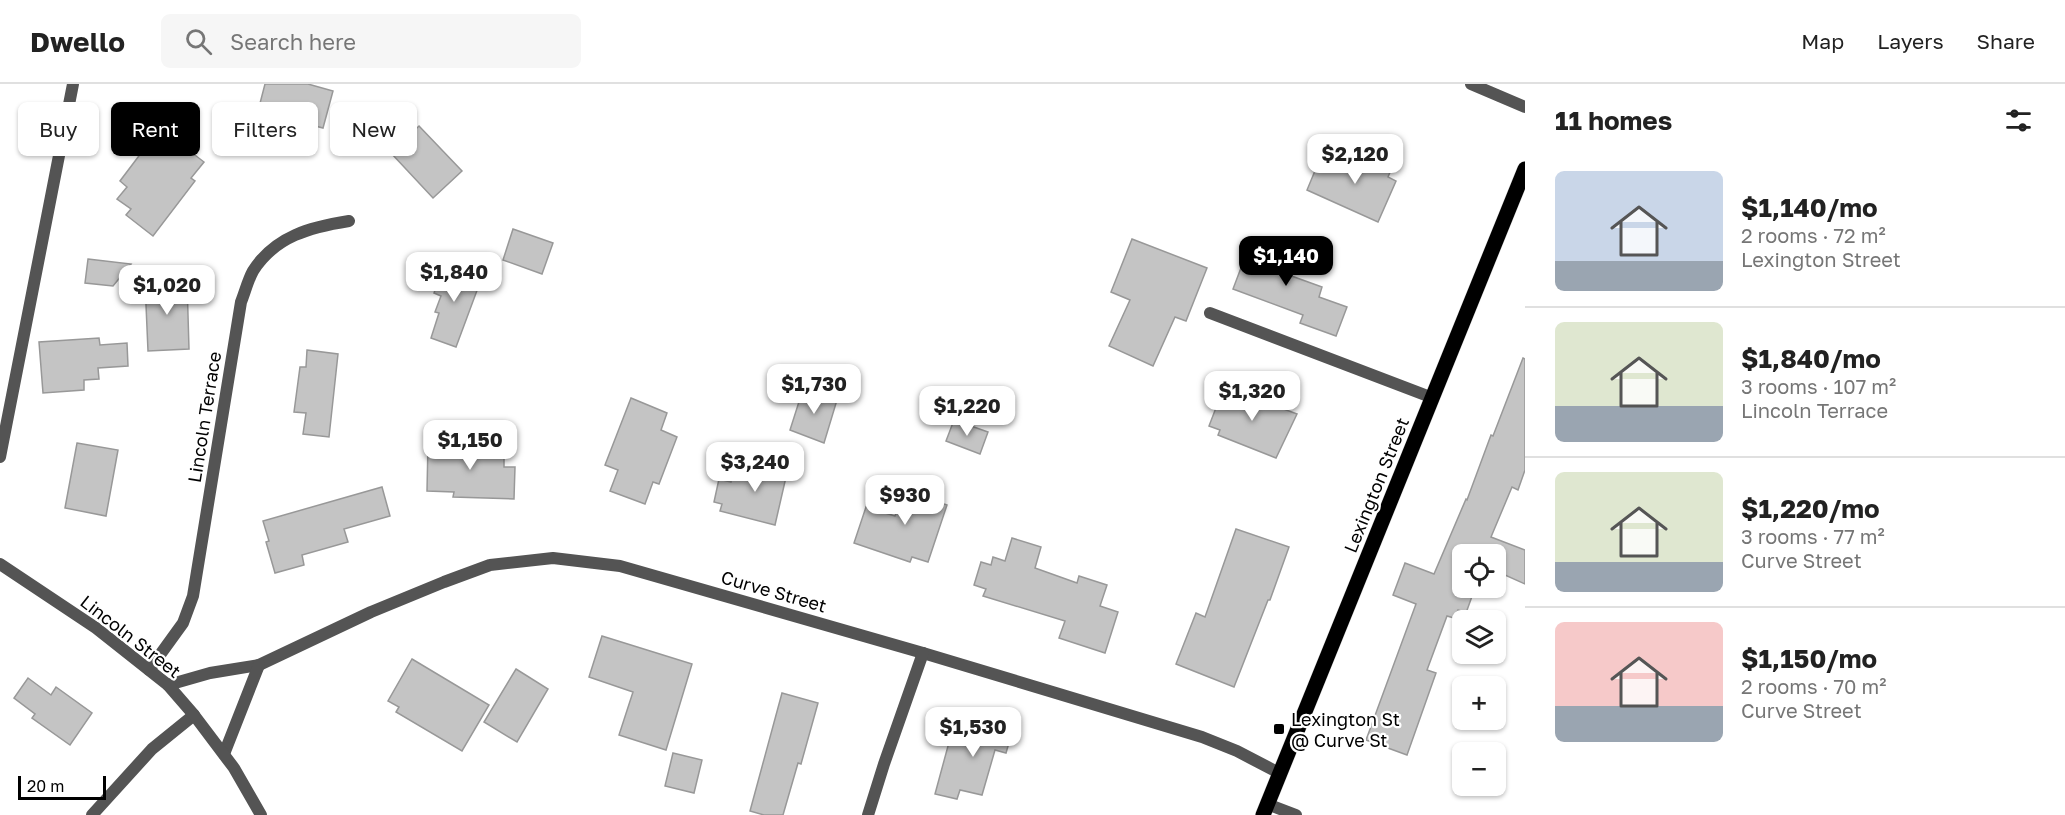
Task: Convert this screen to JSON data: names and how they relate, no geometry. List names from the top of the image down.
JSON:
{
  "streets": {
    "main road": ["Lexington Street"],
    "street": ["Lincoln Terrace", "Curve Street", "Lincoln Street"]
  },
  "crossings": [
    ["Lincoln Terrace", "Lincoln Street"],
    ["Lexington Street", "Curve Street"],
    ["Curve Street", "Lincoln Street"]
  ],
  "places": {
    "transit": ["Lexington St @ Curve St"]
  },
  "scale_bar": "20 m",
  "page": {
    "header": "Dwello",
    "search": "Search here",
    "nav": ["Map", "Layers", "Share"],
    "heading": "11 homes",
    "chip": [
      "Buy",
      "Rent",
      "Filters",
      "New"
    ],
    "price": [
      "$2,120",
      "$1,140",
      "$1,840",
      "$1,020",
      "$1,730",
      "$1,320",
      "$1,220",
      "$1,150",
      "$3,240",
      "$930",
      "$1,530"
    ],
    "list": [
      {
        "name": "$1,140/mo",
        "note": "2 rooms · 72 m² · Lexington Street"
      },
      {
        "name": "$1,840/mo",
        "note": "3 rooms · 107 m² · Lincoln Terrace"
      },
      {
        "name": "$1,220/mo",
        "note": "3 rooms · 77 m² · Curve Street"
      },
      {
        "name": "$1,150/mo",
        "note": "2 rooms · 70 m² · Curve Street"
      }
    ],
    "map_buttons": ["+", "−"],
    "scale": "20 m"
  }
}
